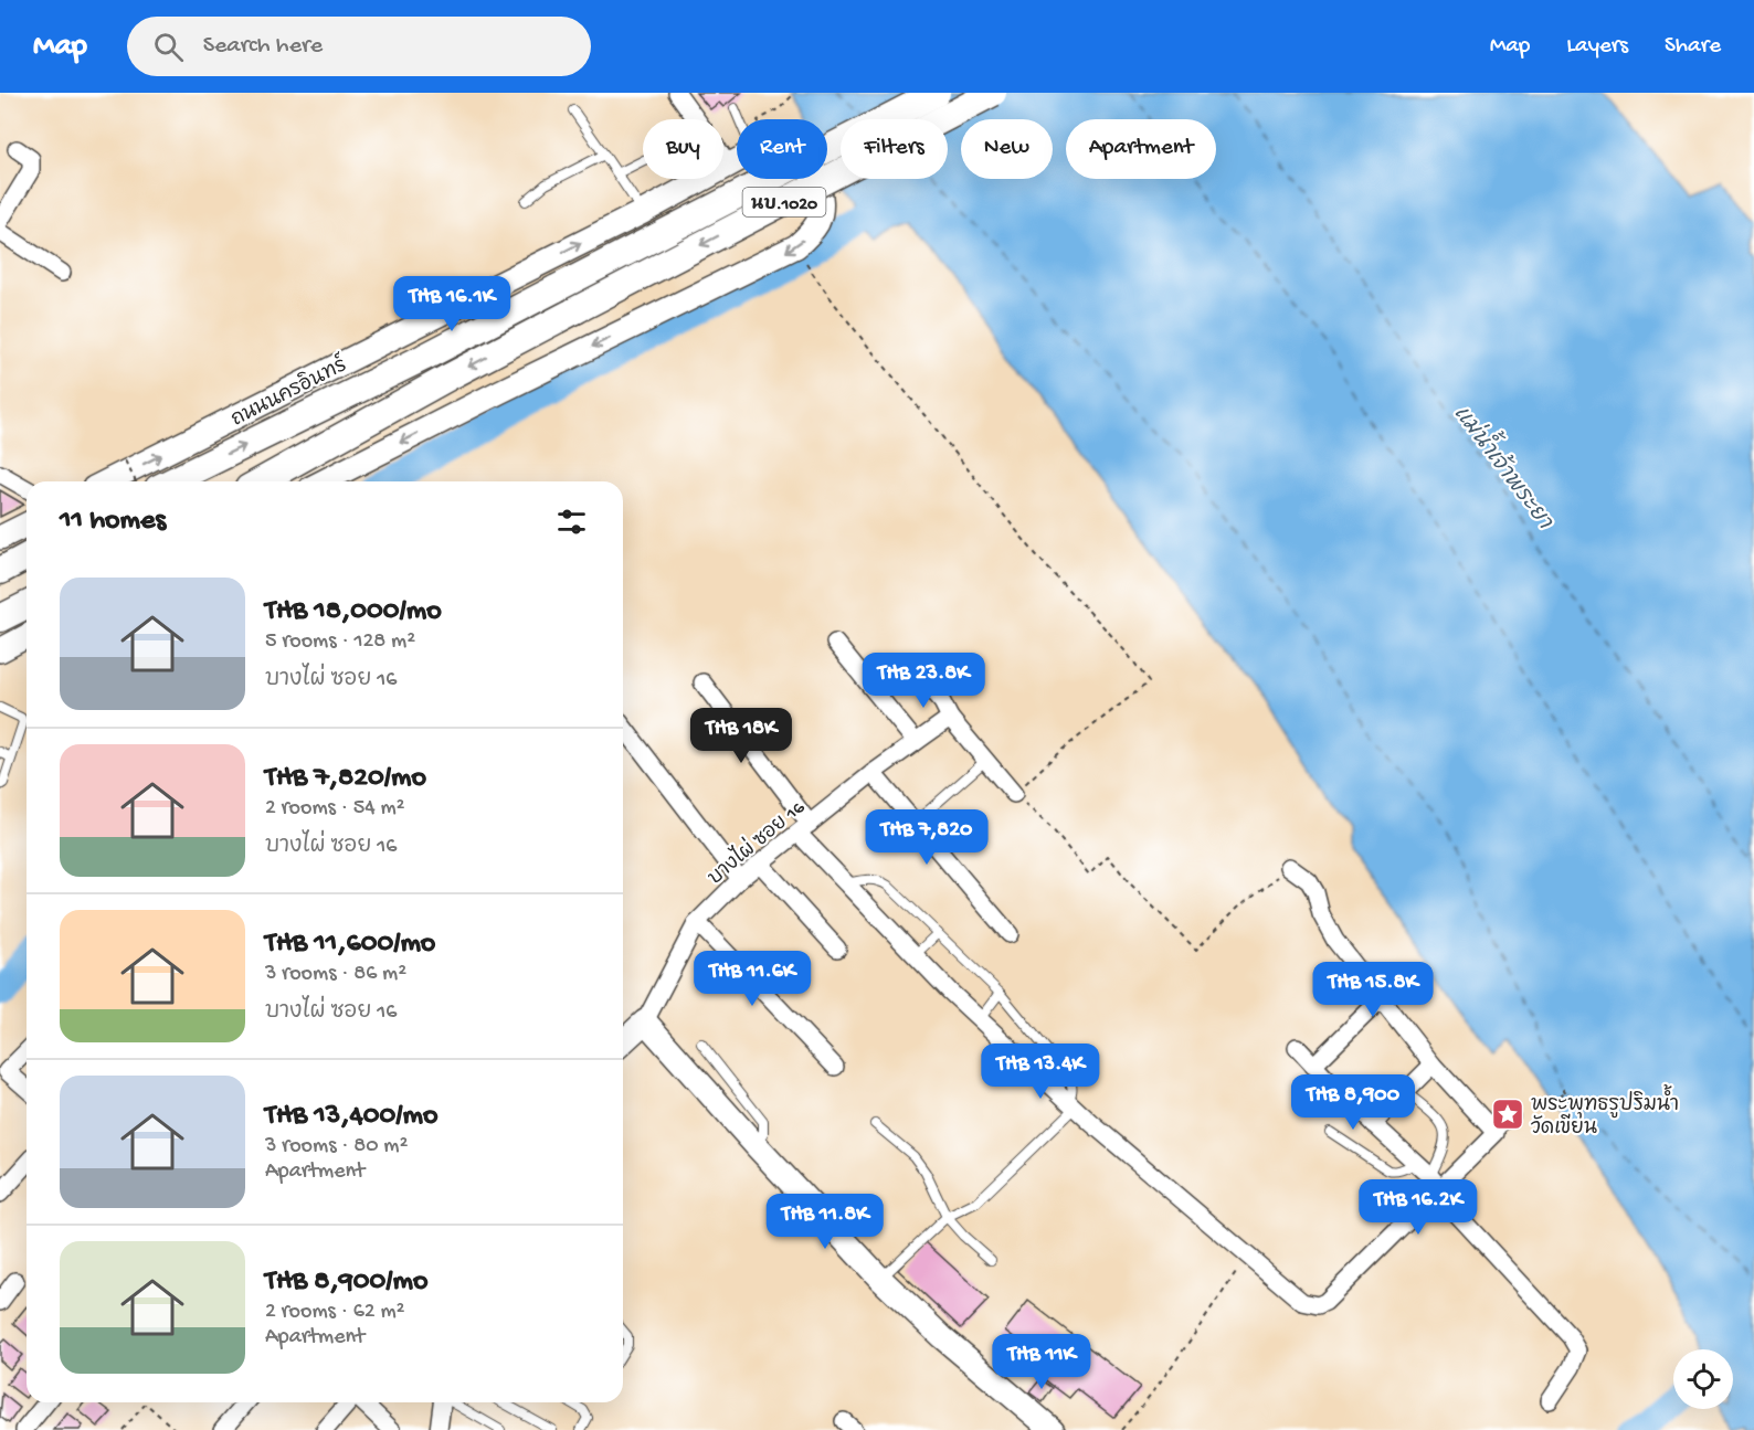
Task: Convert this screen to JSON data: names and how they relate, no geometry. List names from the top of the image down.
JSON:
{
  "streets": {
    "main road": ["นบ.1020", "ถนนนครอินทร์"],
    "street": ["บางไผ่ ซอย 16"]
  },
  "water": ["แม่น้ำเจ้าพระยา"],
  "places": {
    "place": ["พระพุทธรูปริมน้ำ วัดเขียน"]
  },
  "page": {
    "header": "Map",
    "search": "Search here",
    "nav": ["Map", "Layers", "Share"],
    "chip": [
      "Buy",
      "Rent",
      "Filters",
      "New",
      "Apartment"
    ],
    "price": [
      "THB 16.1K",
      "THB 23.8K",
      "THB 18K",
      "THB 7,820",
      "THB 11.6K",
      "THB 15.8K",
      "THB 13.4K",
      "THB 8,900",
      "THB 16.2K",
      "THB 11.8K",
      "THB 11K"
    ],
    "heading": "11 homes",
    "list": [
      {
        "name": "THB 18,000/mo",
        "note": "5 rooms · 128 m² · บางไผ่ ซอย 16"
      },
      {
        "name": "THB 7,820/mo",
        "note": "2 rooms · 54 m² · บางไผ่ ซอย 16"
      },
      {
        "name": "THB 11,600/mo",
        "note": "3 rooms · 86 m² · บางไผ่ ซอย 16"
      },
      {
        "name": "THB 13,400/mo",
        "note": "3 rooms · 80 m² · Apartment"
      },
      {
        "name": "THB 8,900/mo",
        "note": "2 rooms · 62 m² · Apartment"
      }
    ]
  }
}
